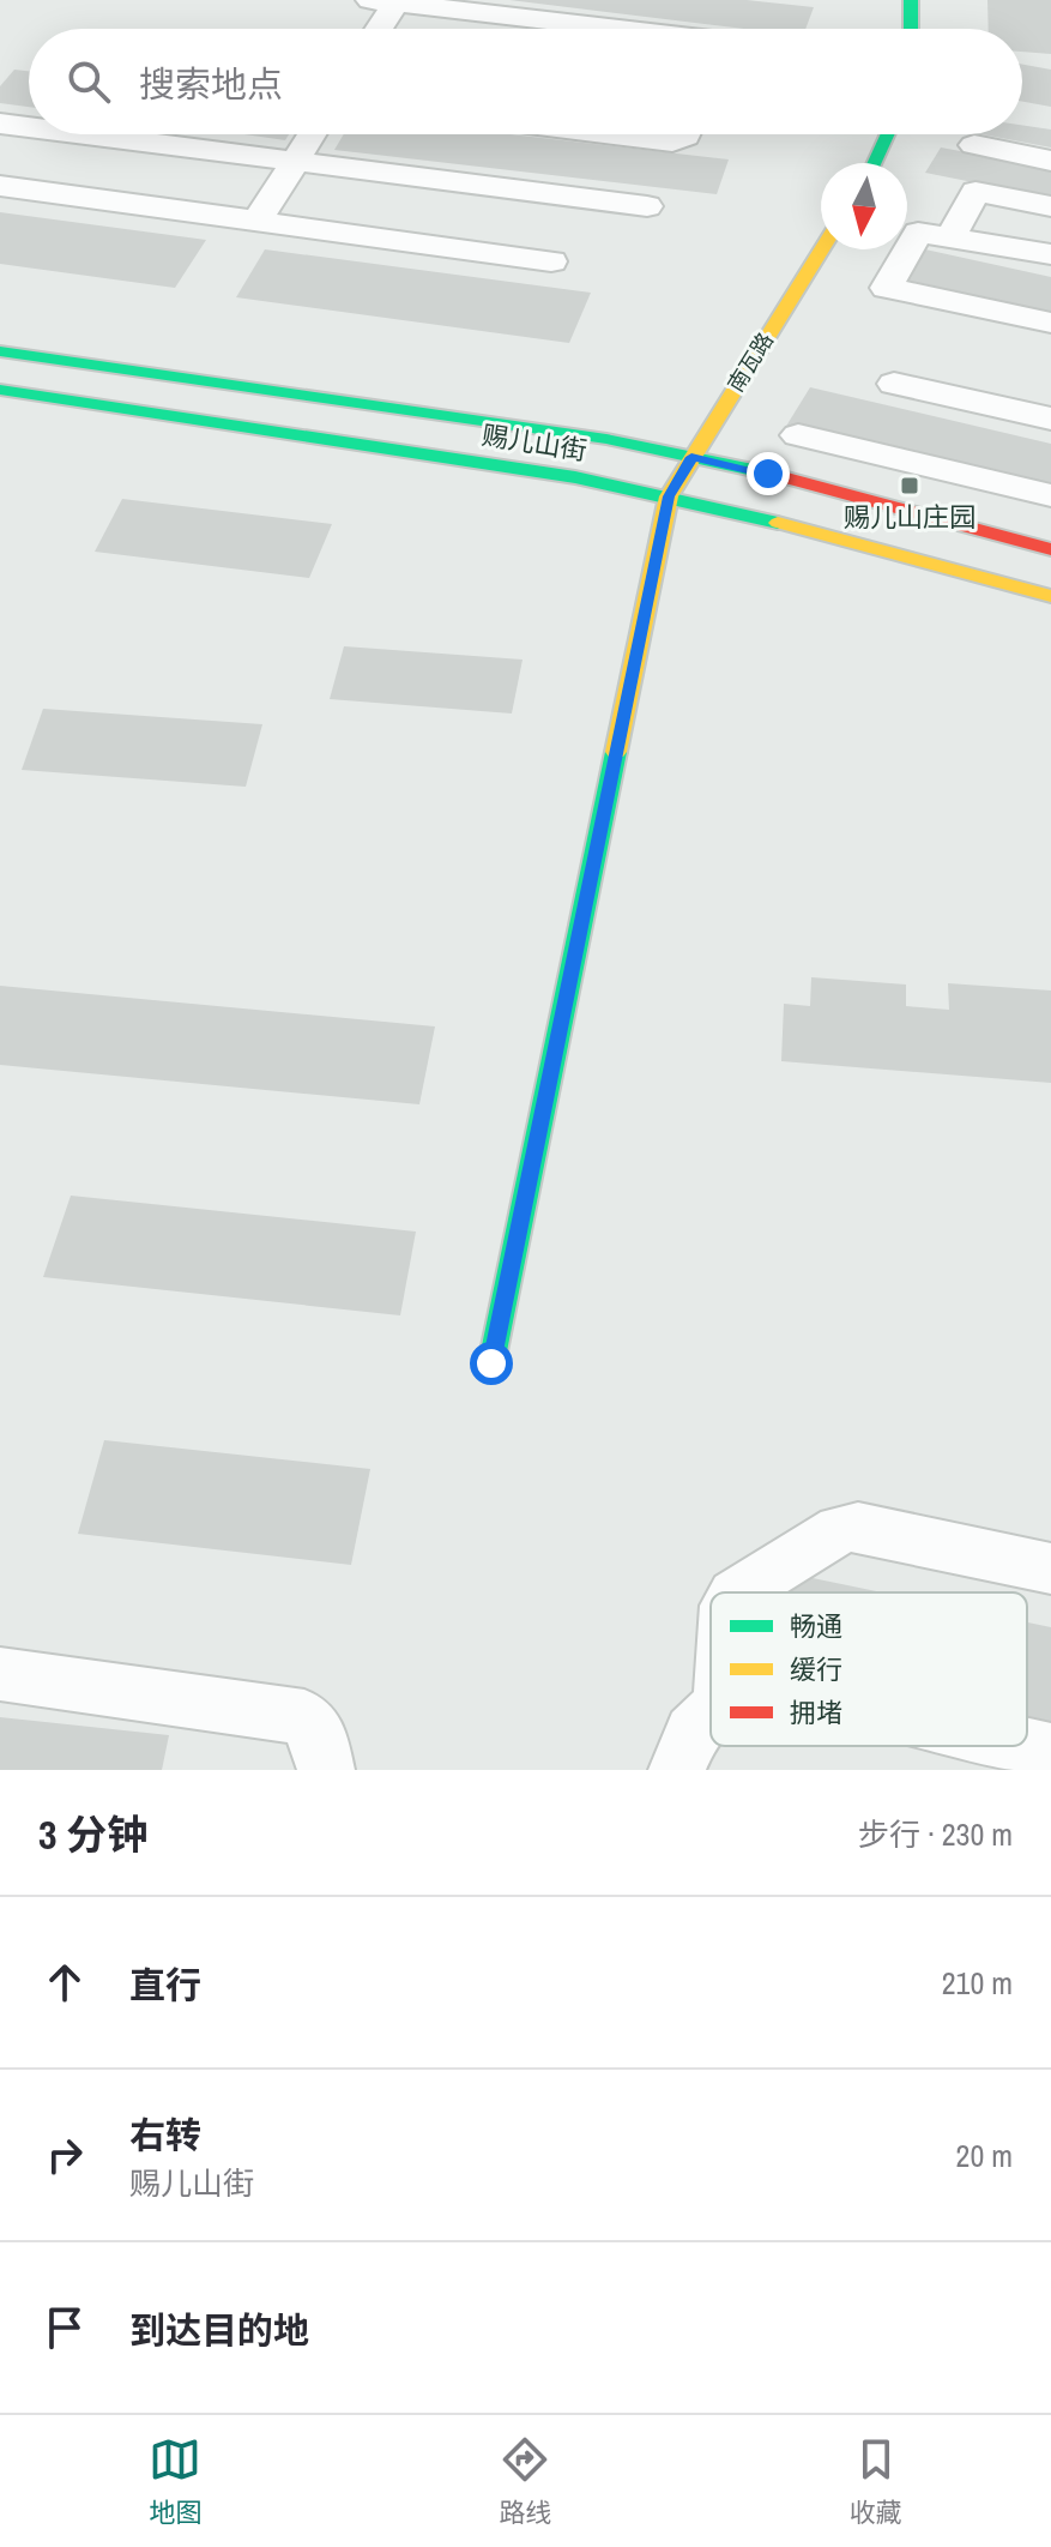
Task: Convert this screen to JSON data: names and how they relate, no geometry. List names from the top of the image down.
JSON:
{
  "streets": {
    "main road": ["南瓦路", "赐儿山街"]
  },
  "crossings": [
    ["南瓦路", "赐儿山街"]
  ],
  "places": {
    "transit": ["赐儿山庄园"]
  },
  "legend": ["畅通", "缓行", "拥堵"],
  "north": "bottom",
  "page": {
    "search": "搜索地点",
    "heading": ["3 分钟", "步行 · 230 m"],
    "list": [
      ["直行", "210 m"],
      ["右转", "赐儿山街", "20 m"],
      "到达目的地"
    ],
    "nav": ["地图", "路线", "收藏"]
  }
}
